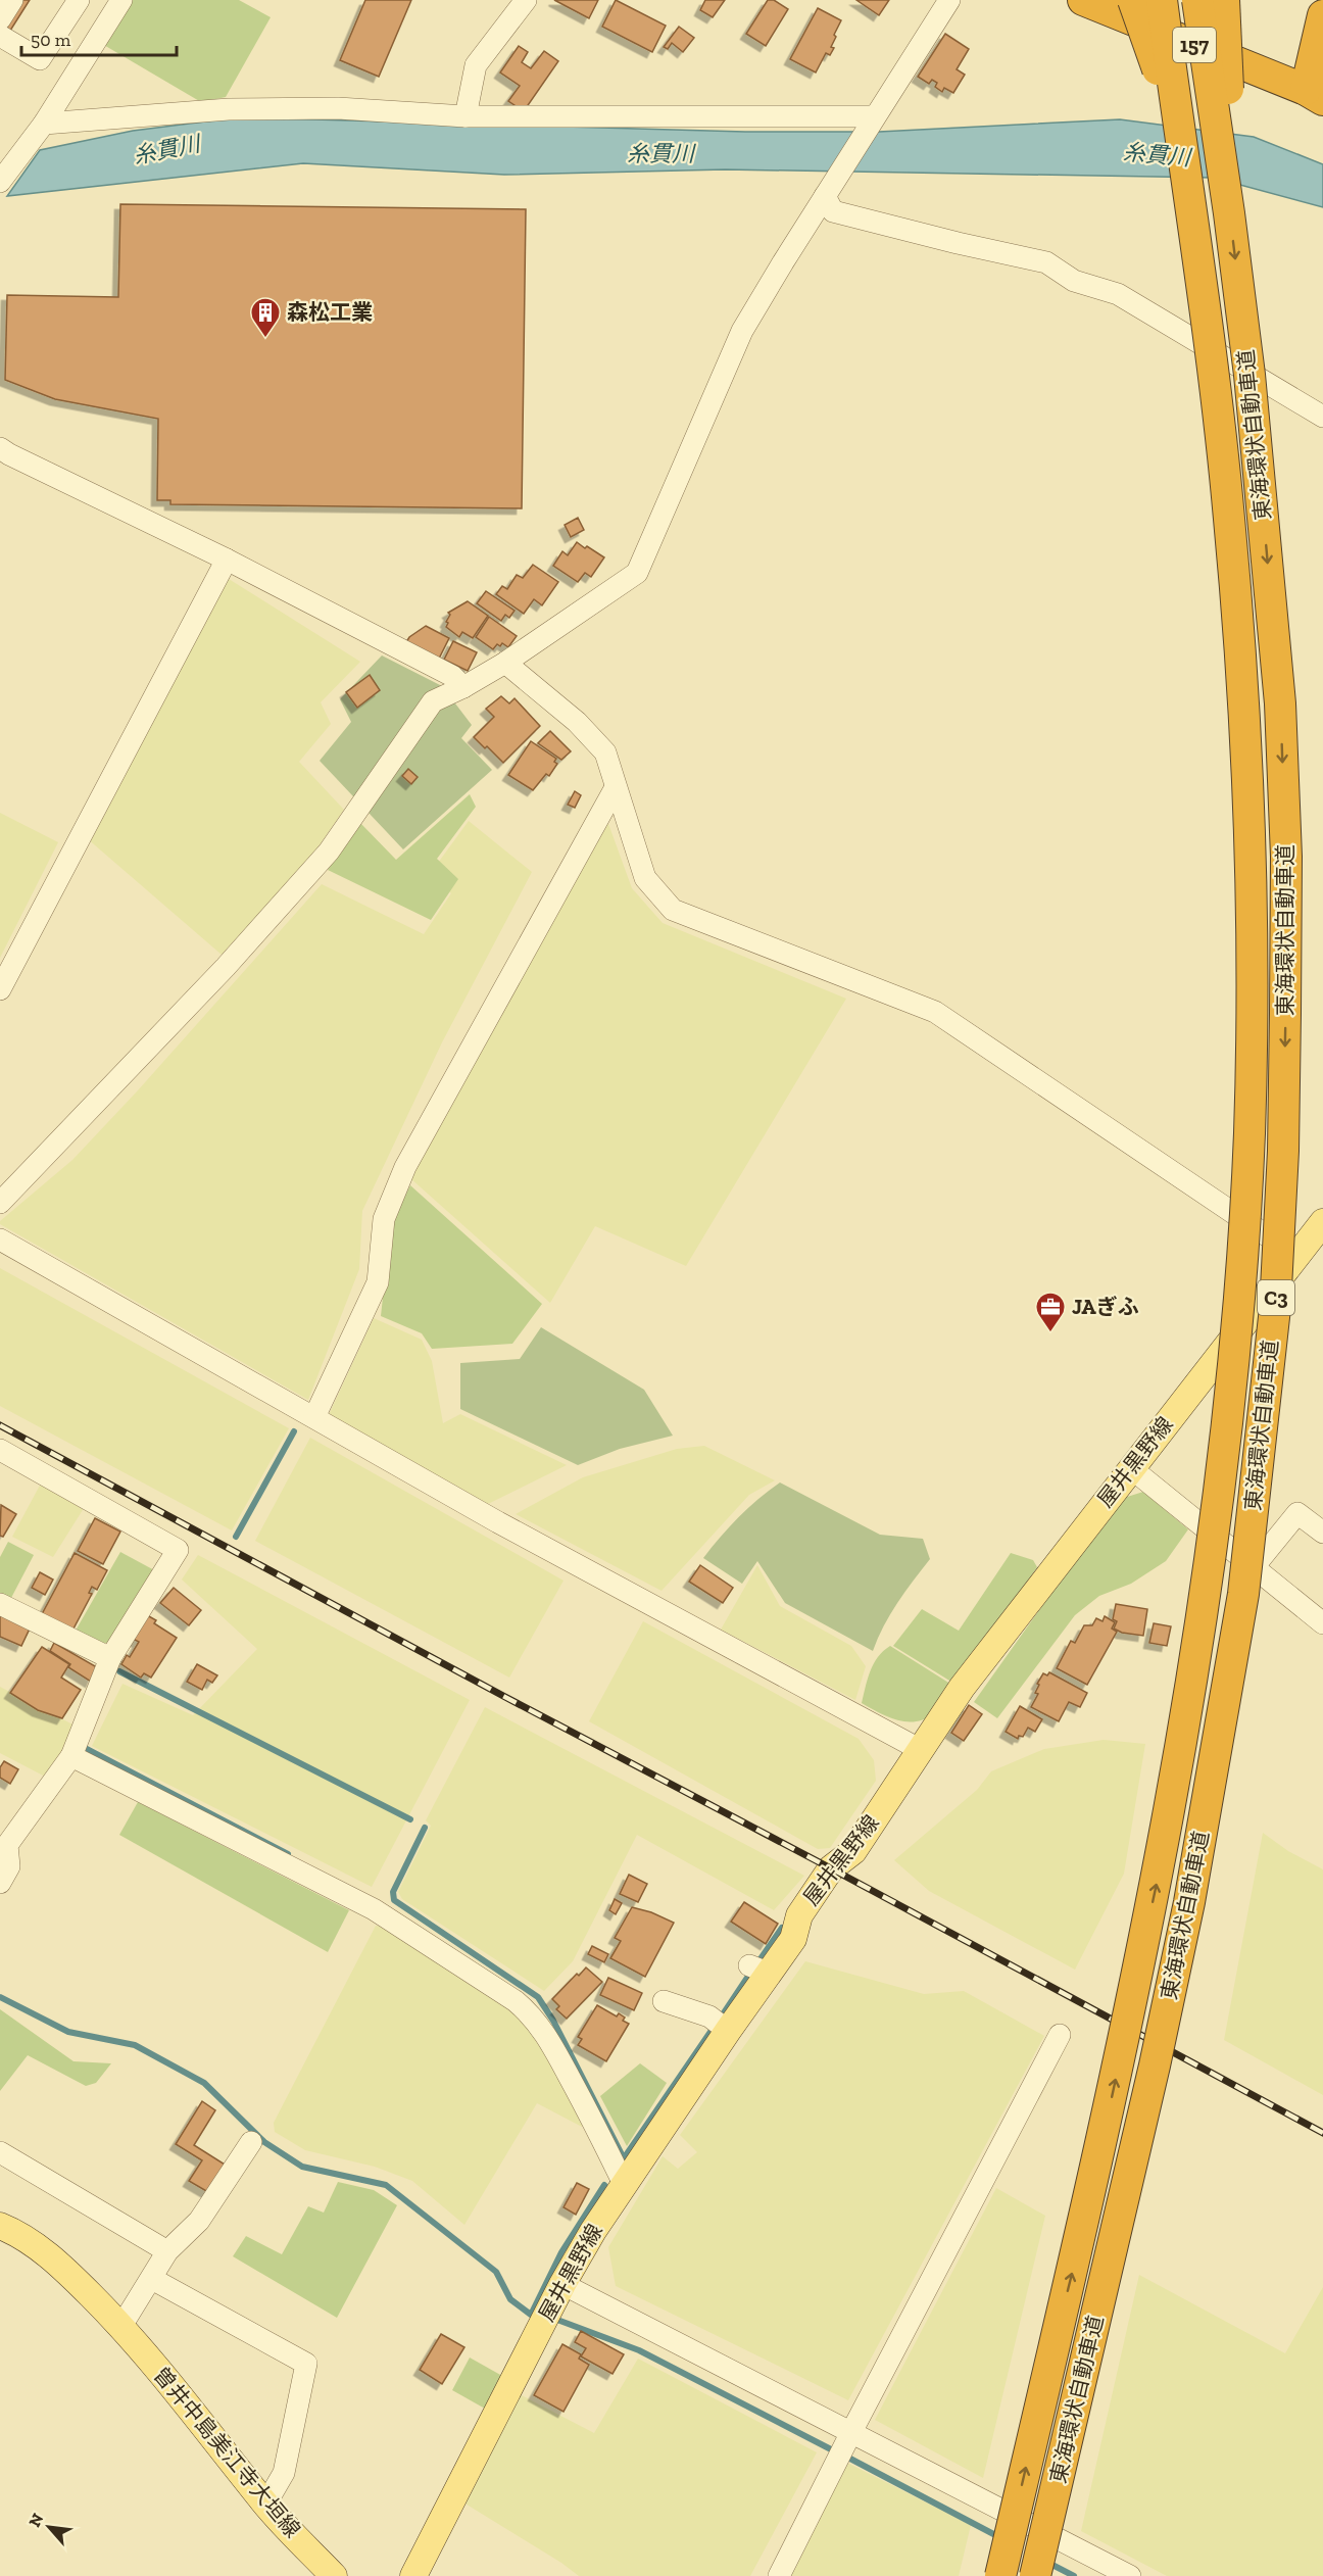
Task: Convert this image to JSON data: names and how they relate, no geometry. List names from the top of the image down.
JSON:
{
  "streets": {
    "highway": ["157", "東海環状自動車道", "C3"],
    "main road": ["屋井黒野線", "曽井中島美江寺大垣線"]
  },
  "water": ["糸貫川"],
  "places": {
    "building": ["森松工業"],
    "office": ["JAぎふ"]
  },
  "scale_bar": "50 m",
  "north": "top left"
}
